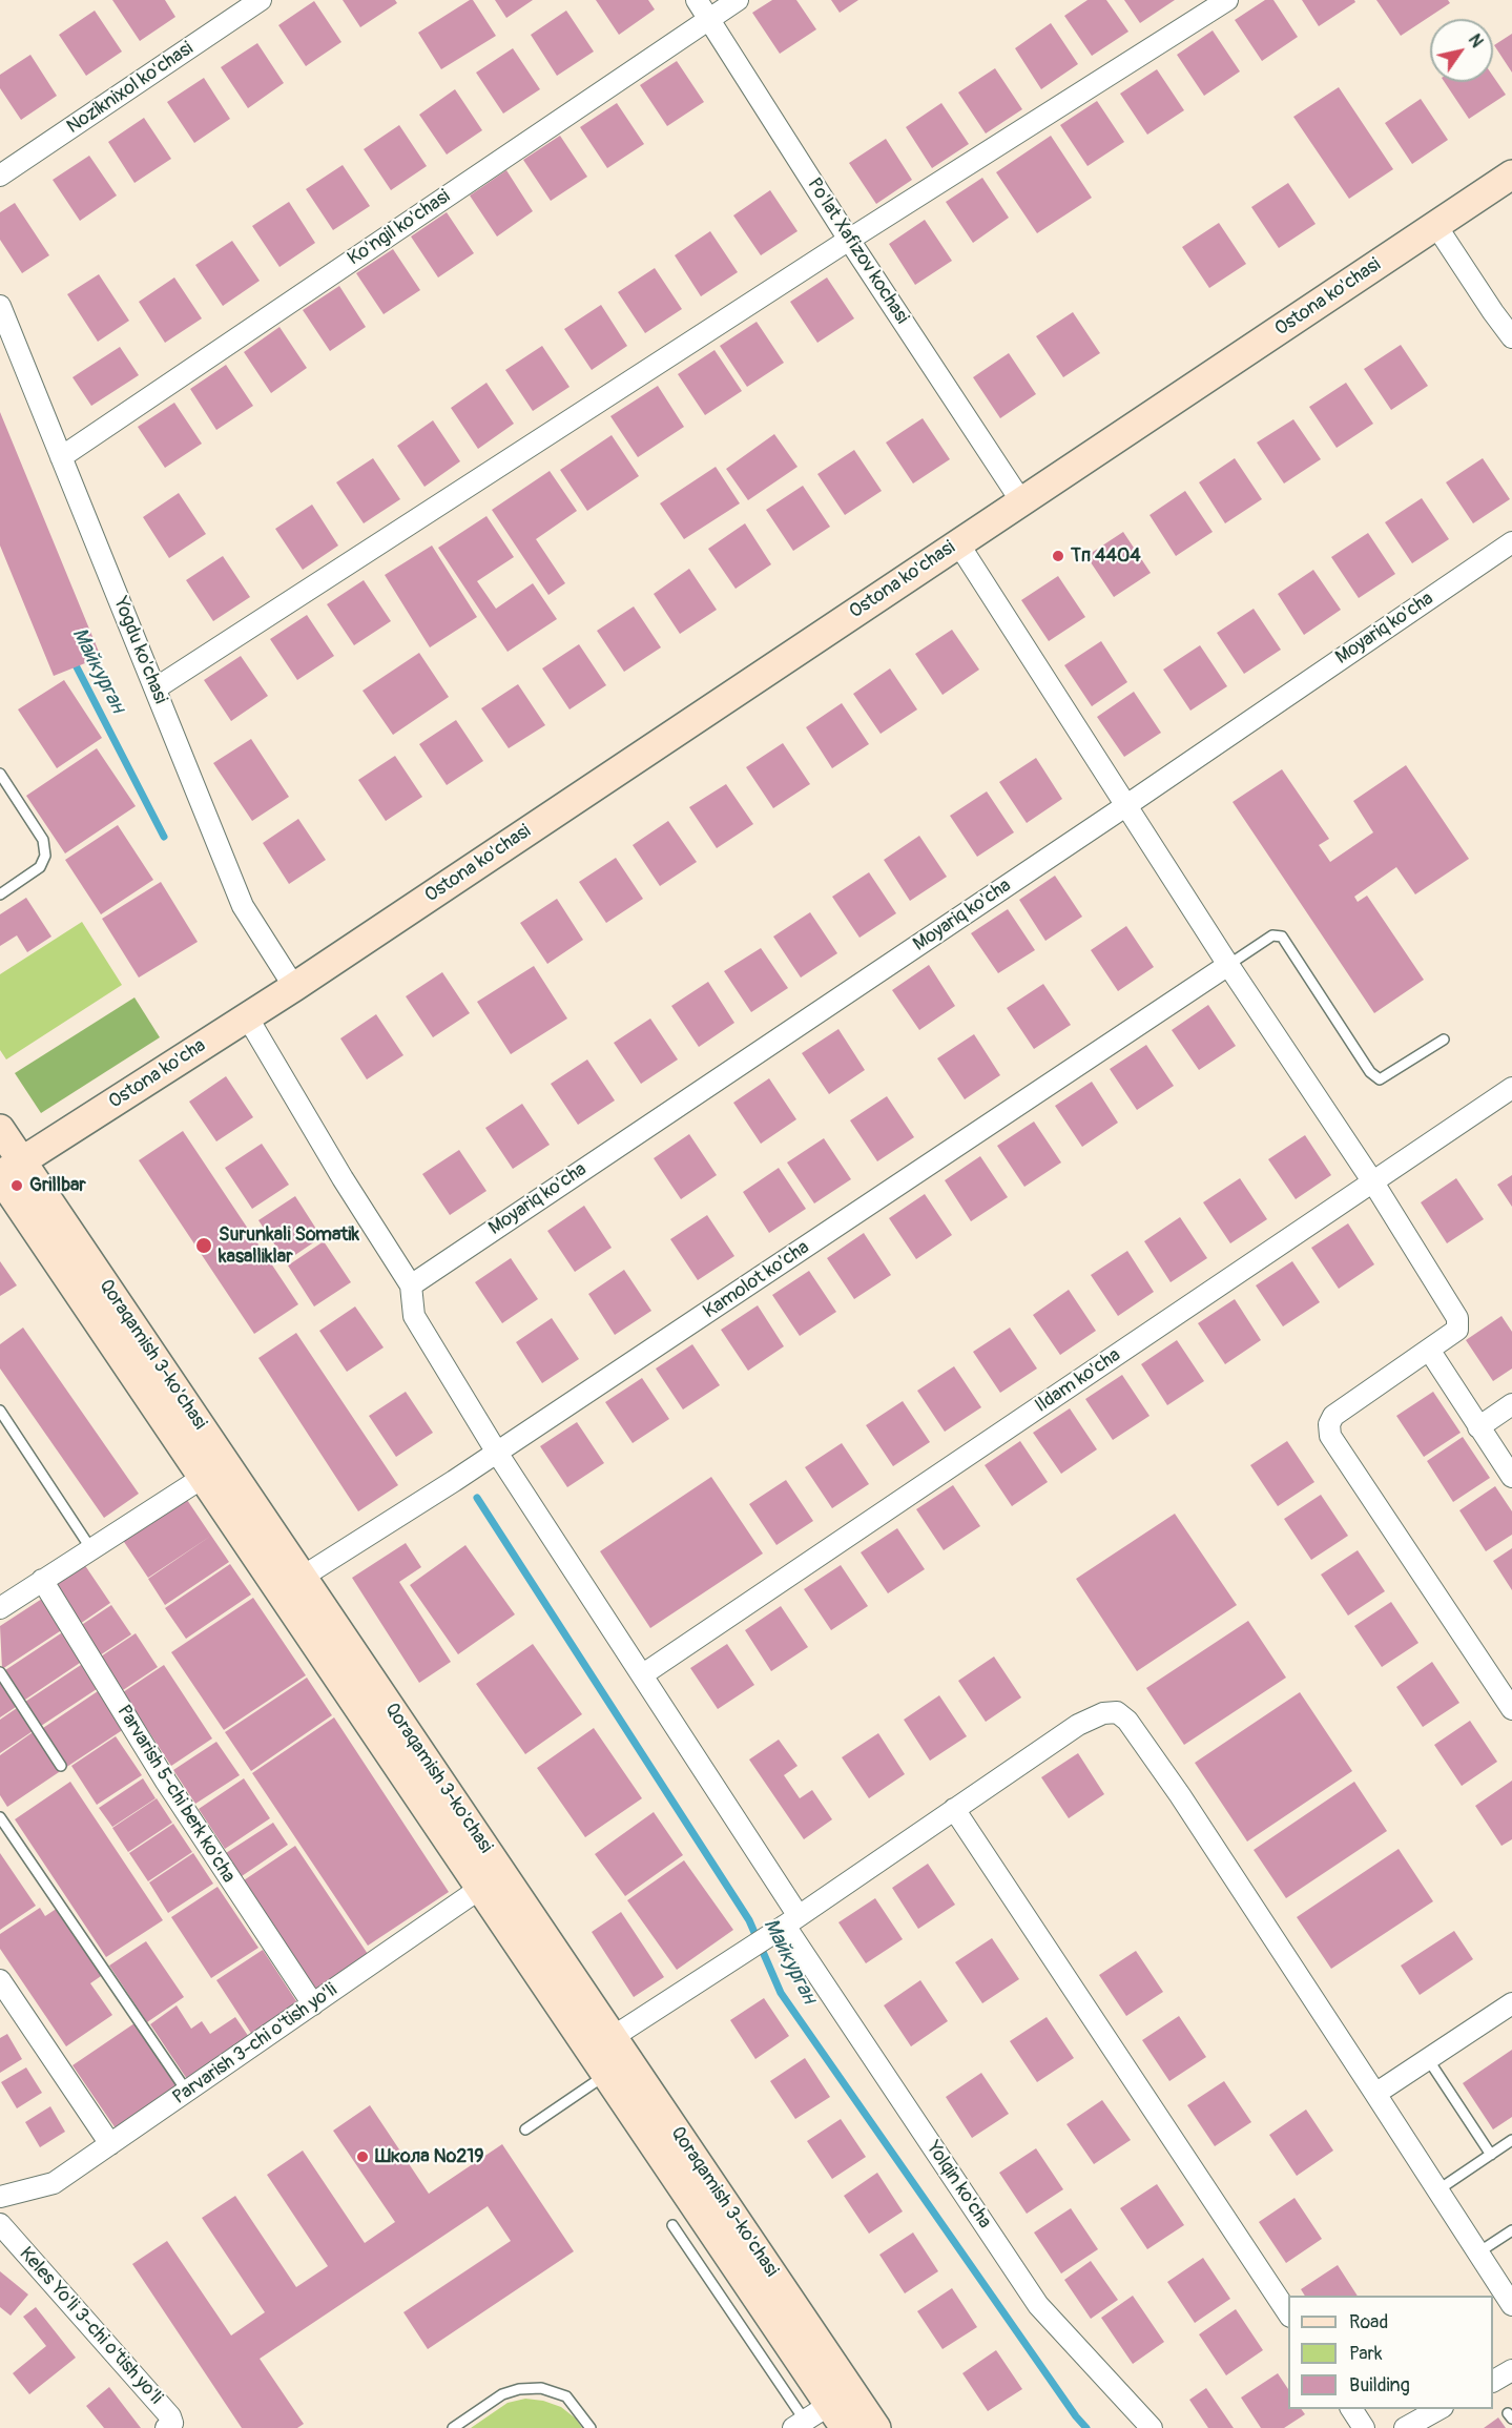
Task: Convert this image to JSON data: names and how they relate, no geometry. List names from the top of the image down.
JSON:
{
  "streets": {
    "main road": ["Ostona ko'chasi", "Ostona ko'cha", "Qoraqamish 3-ko'chasi"],
    "street": [
      "Noziknixol ko'chasi",
      "Ko'ngil ko'chasi",
      "Po'lat Xafizov kochasi",
      "Moyariq ko'cha",
      "Yogdu ko'chasi",
      "Kamolot ko'cha",
      "Ildam ko'cha",
      "Parvarish 5-chi berk ko'cha",
      "Parvarish 3-chi o'tish yo'li",
      "Yolqin ko'cha",
      "Keles Yo'li 3-chi o'tish yo'li"
    ]
  },
  "crossings": [
    ["Ko'ngil ko'chasi", "Po'lat Xafizov kochasi"],
    ["Ko'ngil ko'chasi", "Yogdu ko'chasi"],
    ["Po'lat Xafizov kochasi", "Ostona ko'chasi"],
    ["Ostona ko'chasi", "Yogdu ko'chasi"],
    ["Ostona ko'chasi", "Ostona ko'cha"],
    ["Moyariq ko'cha", "Yolqin ko'cha"],
    ["Yogdu ko'chasi", "Ostona ko'cha"],
    ["Ostona ko'cha", "Qoraqamish 3-ko'chasi"],
    ["Kamolot ko'cha", "Qoraqamish 3-ko'chasi"],
    ["Kamolot ko'cha", "Yolqin ko'cha"],
    ["Qoraqamish 3-ko'chasi", "Parvarish 3-chi o'tish yo'li"],
    ["Ildam ko'cha", "Yolqin ko'cha"],
    ["Parvarish 5-chi berk ko'cha", "Parvarish 3-chi o'tish yo'li"]
  ],
  "water": ["Майкурган"],
  "places": [
    "Тп 4404",
    "Grillbar",
    "Surunkali Somatik kasalliklar",
    "Школа №219"
  ],
  "legend": ["Road", "Park", "Building"],
  "north": "top right"
}
